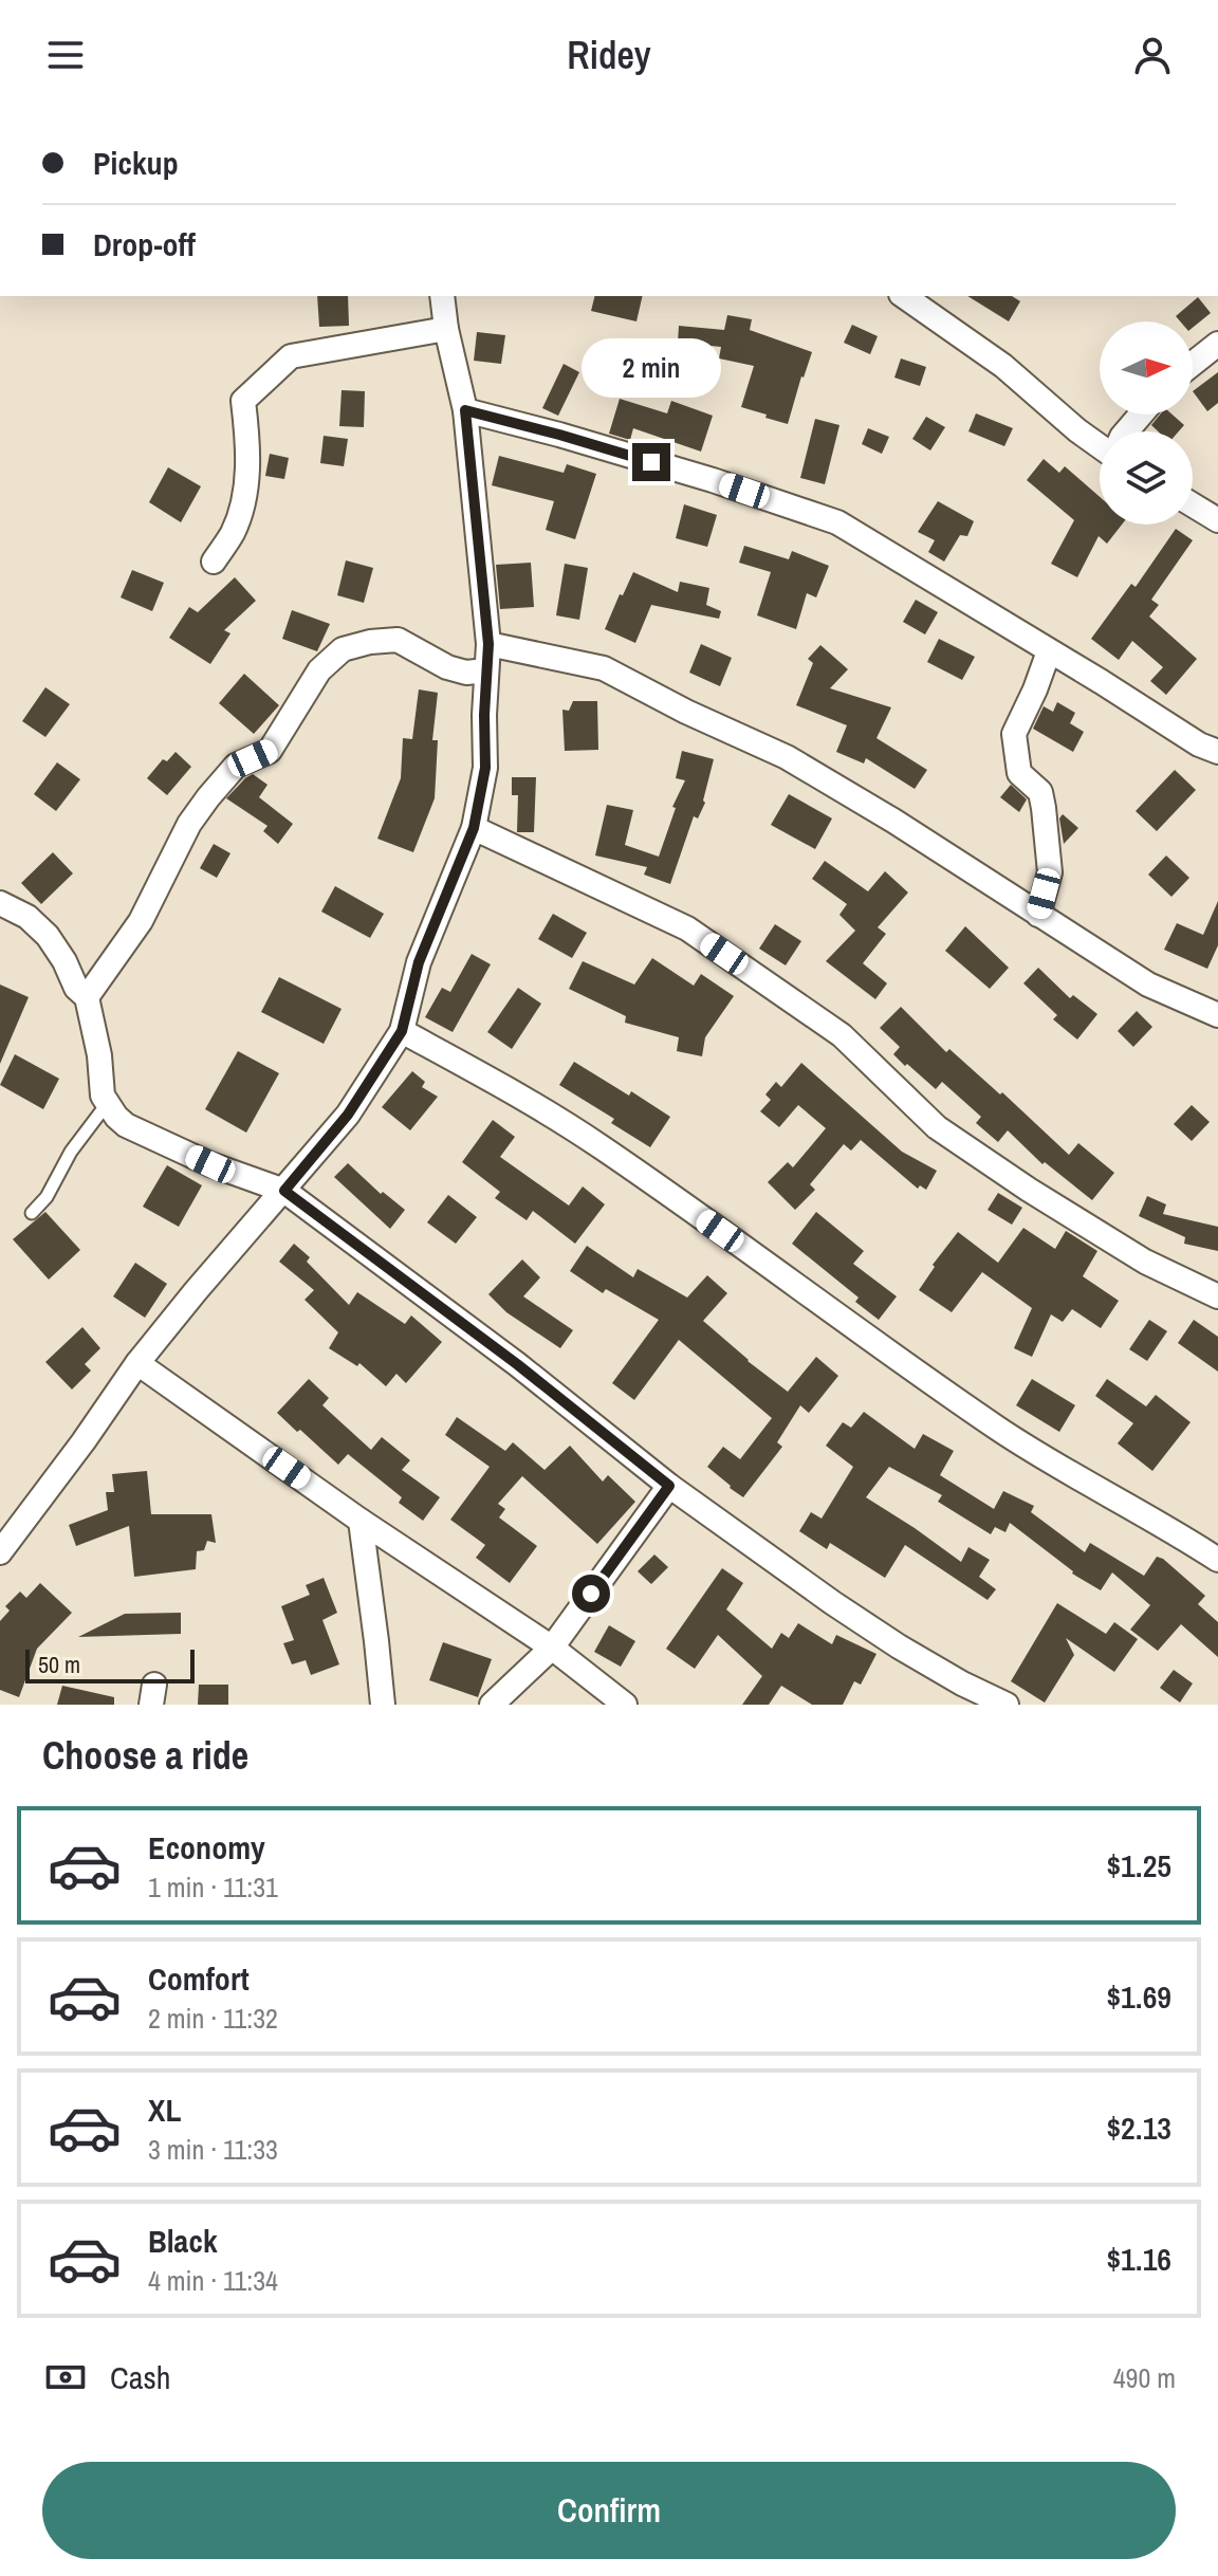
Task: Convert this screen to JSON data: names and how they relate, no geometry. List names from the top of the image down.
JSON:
{
  "scale_bar": "50 m",
  "north": "right",
  "page": {
    "header": "Ridey",
    "banner": ["Pickup", "Drop-off"],
    "bubble": "2 min",
    "scale": "50 m",
    "heading": "Choose a ride",
    "list": [
      {
        "name": "Economy",
        "note": "1 min · 11:31",
        "value": "$1.25"
      },
      {
        "name": "Comfort",
        "note": "2 min · 11:32",
        "value": "$1.69"
      },
      {
        "name": "XL",
        "note": "3 min · 11:33",
        "value": "$2.13"
      },
      {
        "name": "Black",
        "note": "4 min · 11:34",
        "value": "$1.16"
      }
    ],
    "pay": ["Cash", "490 m"],
    "buttons": "Confirm"
  }
}
